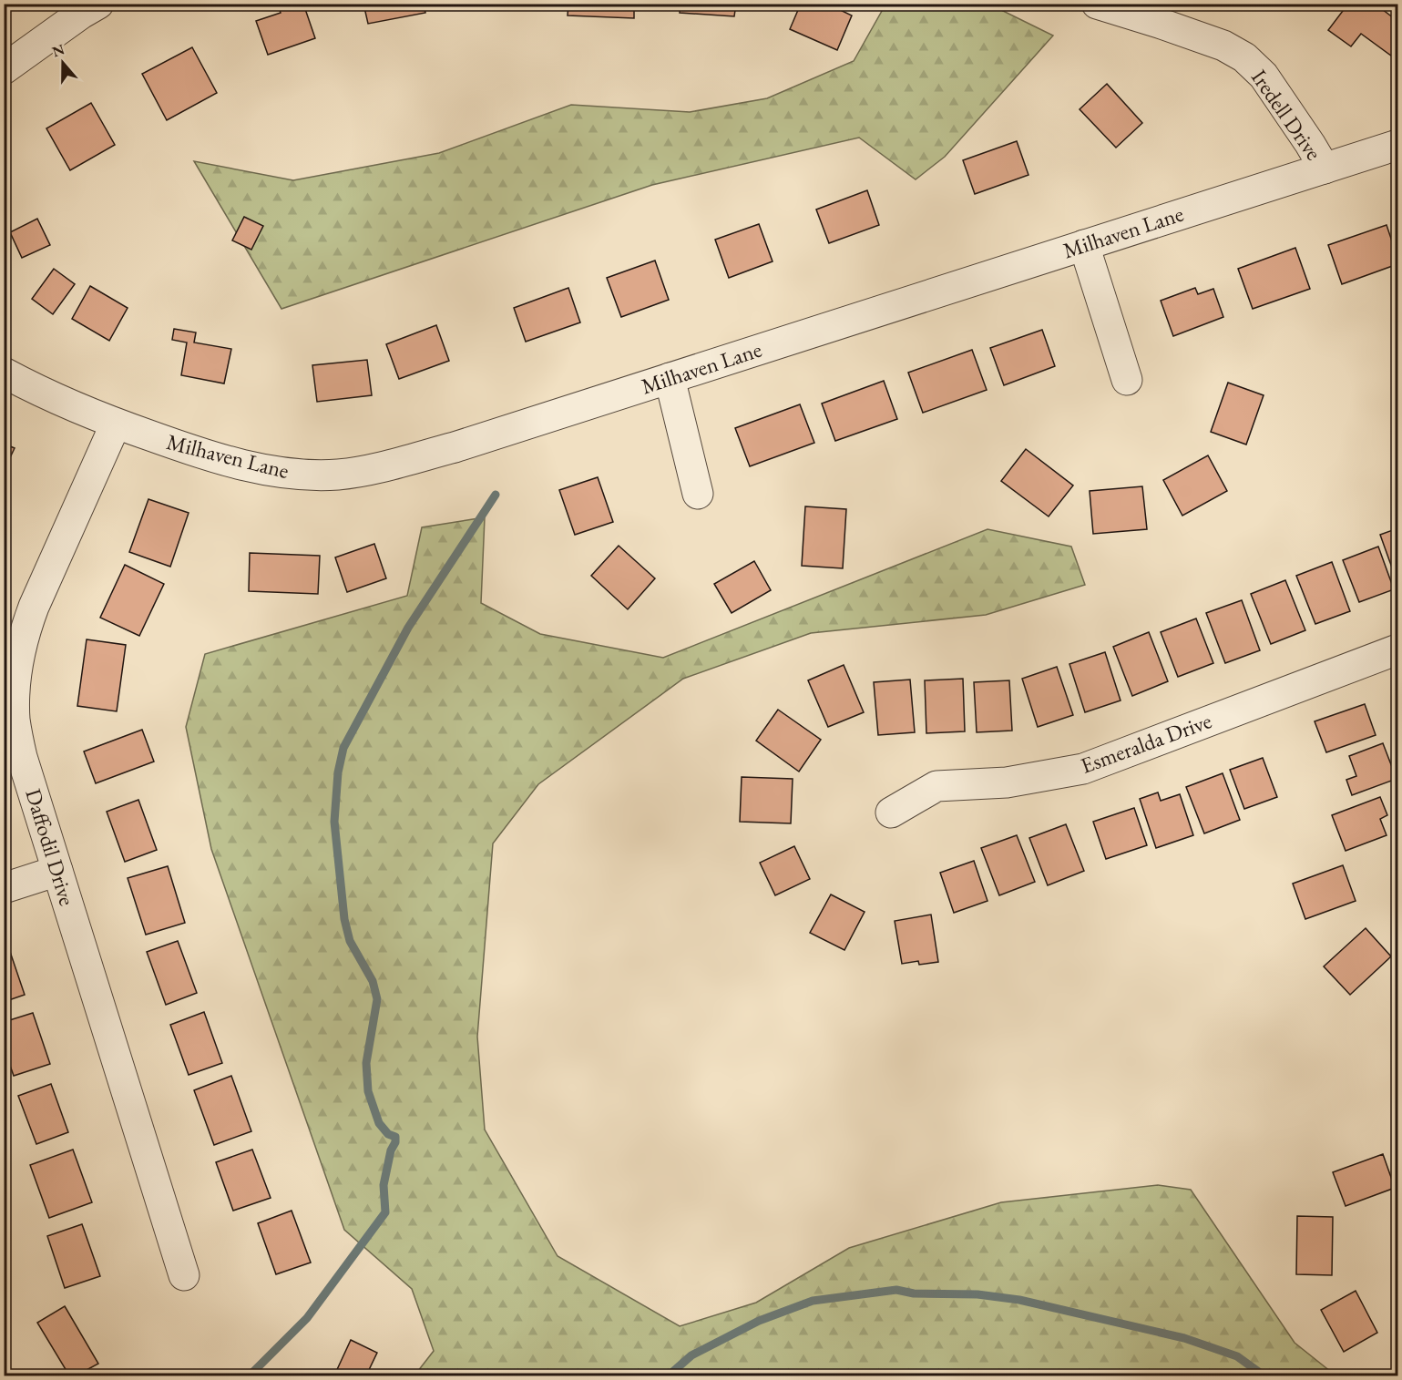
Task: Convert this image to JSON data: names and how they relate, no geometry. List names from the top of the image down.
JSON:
{
  "streets": {
    "street": [
      "Iredell Drive",
      "Milhaven Lane",
      "Esmeralda Drive",
      "Daffodil Drive"
    ]
  },
  "crossings": [
    ["Iredell Drive", "Milhaven Lane"],
    ["Milhaven Lane", "Daffodil Drive"]
  ],
  "north": "top"
}
